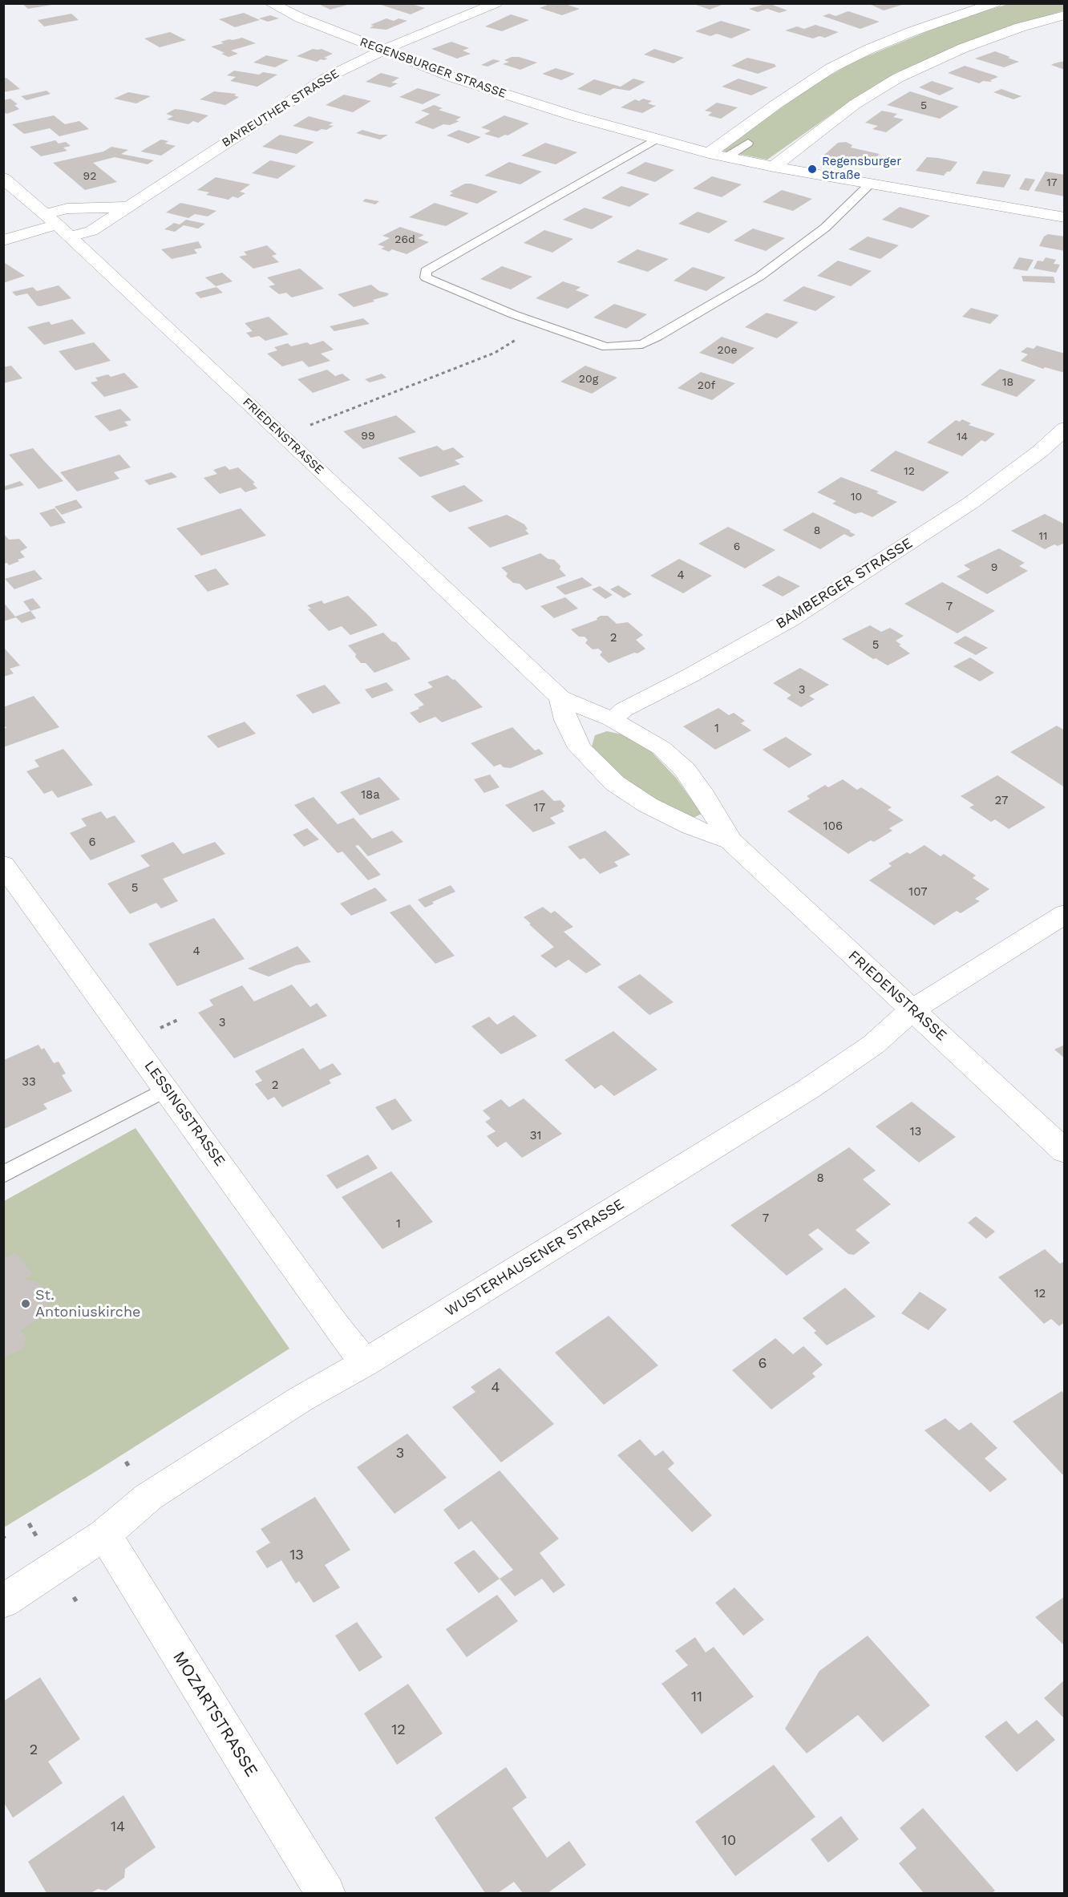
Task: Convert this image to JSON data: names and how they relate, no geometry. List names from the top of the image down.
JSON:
{
  "streets": {
    "street": [
      "REGENSBURGER STRASSE",
      "BAYREUTHER STRASSE",
      "FRIEDENSTRASSE",
      "BAMBERGER STRASSE",
      "LESSINGSTRASSE",
      "WUSTERHAUSENER STRASSE",
      "MOZARTSTRASSE"
    ]
  },
  "crossings": [
    ["REGENSBURGER STRASSE", "BAYREUTHER STRASSE"],
    ["BAYREUTHER STRASSE", "FRIEDENSTRASSE"],
    ["FRIEDENSTRASSE", "BAMBERGER STRASSE"],
    ["FRIEDENSTRASSE", "WUSTERHAUSENER STRASSE"],
    ["LESSINGSTRASSE", "WUSTERHAUSENER STRASSE"],
    ["WUSTERHAUSENER STRASSE", "MOZARTSTRASSE"]
  ],
  "places": ["Regensburger Straße", "St. Antoniuskirche"],
  "house_numbers": [
    "5",
    "92",
    "17",
    "26d",
    "20e",
    "20g",
    "18",
    "20f",
    "99",
    "14",
    "12",
    "10",
    "8",
    "11",
    "6",
    "9",
    "4",
    "7",
    "2",
    "5",
    "3",
    "1",
    "18a",
    "27",
    "17",
    "106",
    "6",
    "5",
    "107",
    "4",
    "3",
    "33",
    "2",
    "13",
    "31",
    "8",
    "7",
    "1",
    "12",
    "6",
    "4",
    "3",
    "13",
    "11",
    "12",
    "2",
    "14",
    "10"
  ]
}
